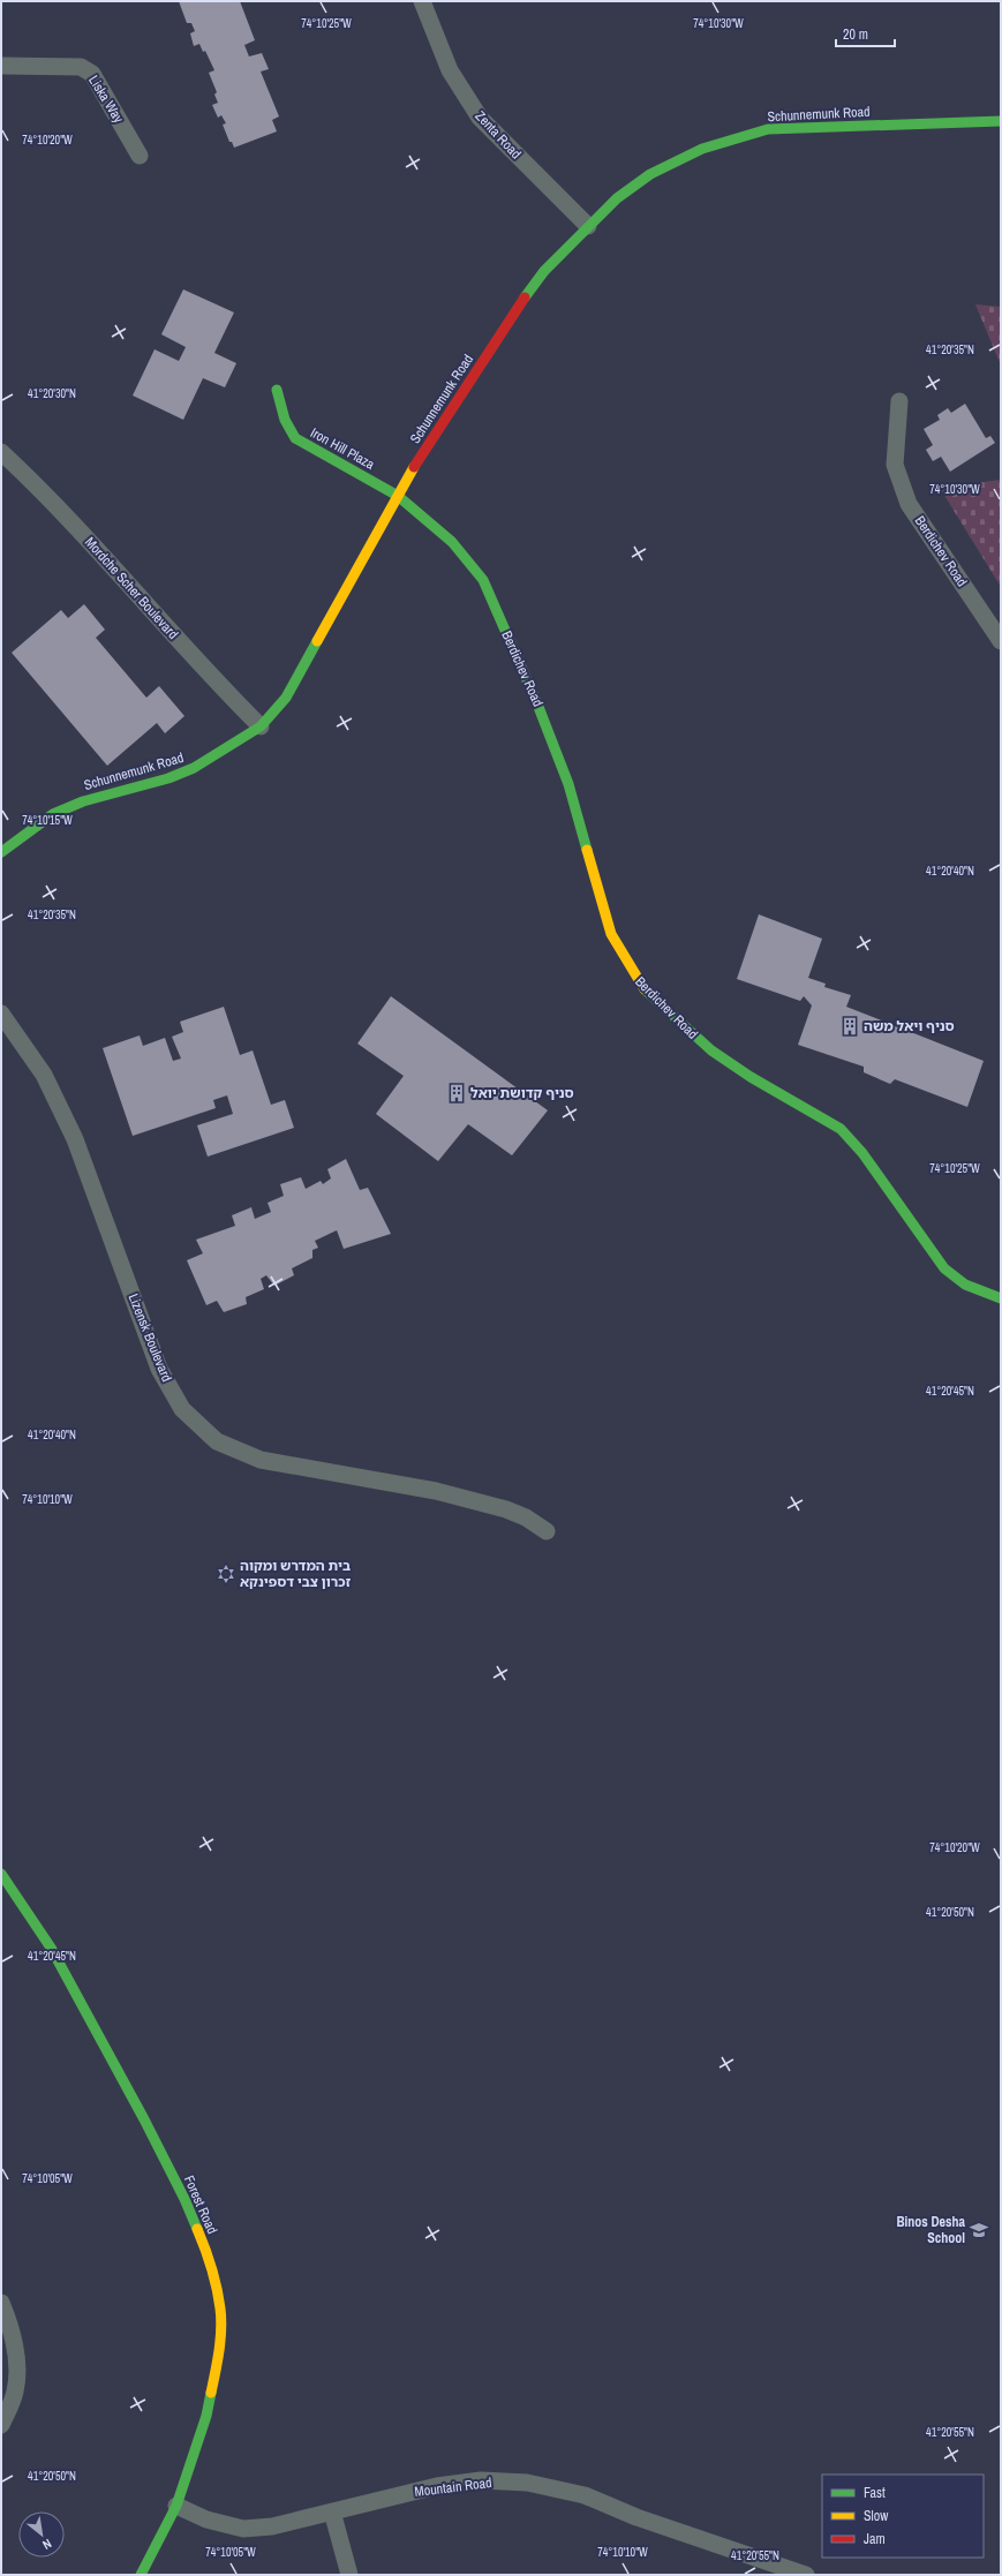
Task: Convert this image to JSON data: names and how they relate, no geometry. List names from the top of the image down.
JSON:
{
  "streets": {
    "street": [
      "Liska Way",
      "Schunnemunk Road",
      "Zenta Road",
      "Iron Hill Plaza",
      "Berdichev Road",
      "Mordche Scher Boulevard",
      "Lizensk Boulevard",
      "Forest Road",
      "Mountain Road"
    ]
  },
  "crossings": [
    ["Schunnemunk Road", "Zenta Road"],
    ["Schunnemunk Road", "Iron Hill Plaza"],
    ["Schunnemunk Road", "Berdichev Road"],
    ["Schunnemunk Road", "Mordche Scher Boulevard"],
    ["Iron Hill Plaza", "Berdichev Road"],
    ["Forest Road", "Mountain Road"]
  ],
  "places": {
    "building": ["סניף ויאל משה", "סניף קדושת יואל"],
    "synagogue": ["בית המדרש ומקוה זכרון צבי דספינקא"],
    "school or university": ["Binos Desha School"]
  },
  "legend": ["Fast", "Slow", "Jam"],
  "scale_bar": "20 m",
  "north": "bottom right",
  "coordinates": [
    "74°10'25\"W",
    "74°10'30\"W",
    "74°10'20\"W",
    "41°20'35\"N",
    "41°20'30\"N",
    "74°10'15\"W",
    "41°20'40\"N",
    "41°20'45\"N",
    "74°10'10\"W",
    "41°20'50\"N",
    "74°10'05\"W",
    "41°20'55\"N"
  ]
}
